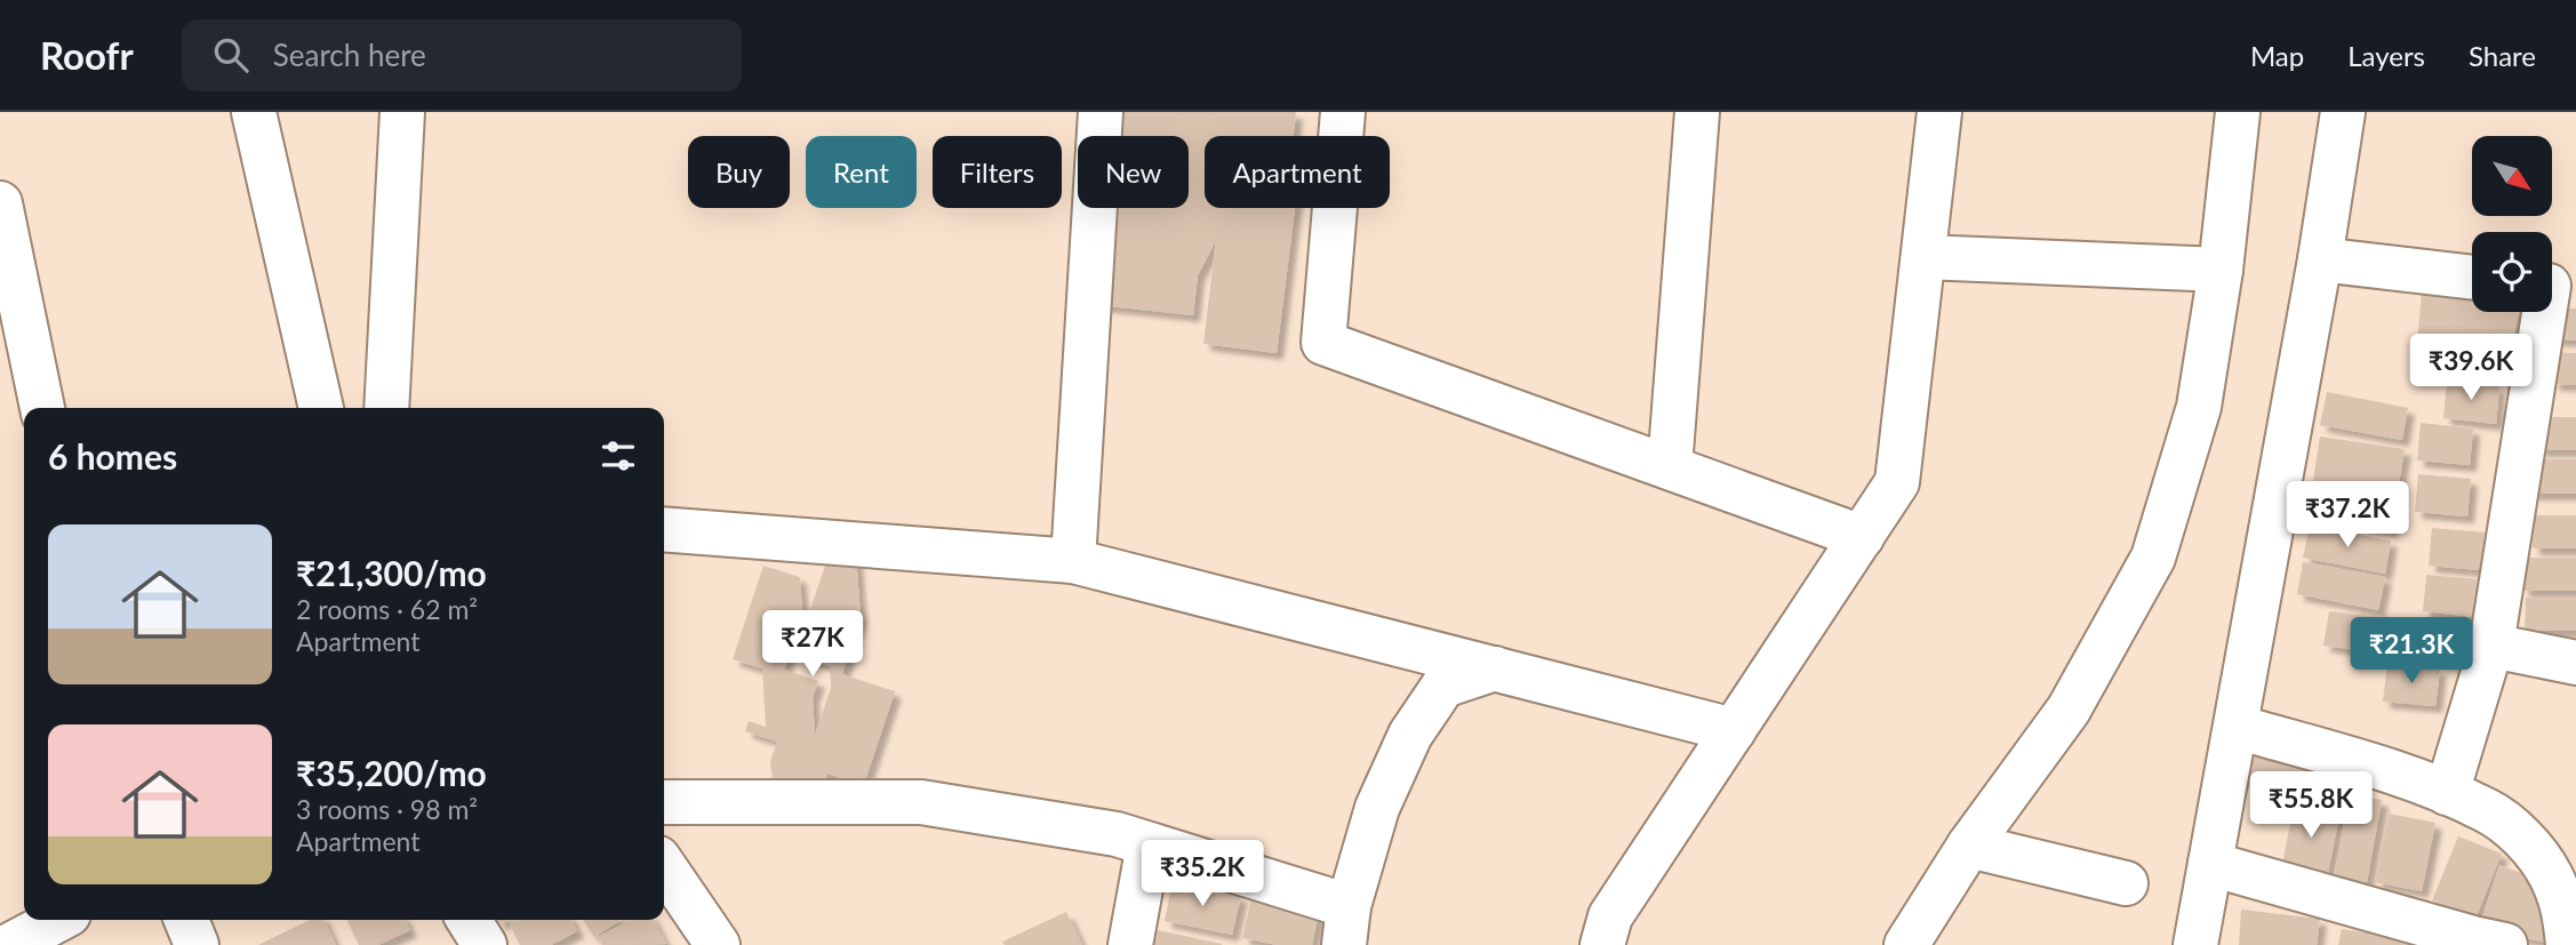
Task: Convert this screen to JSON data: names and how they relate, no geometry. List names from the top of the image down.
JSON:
{
  "north": "bottom right",
  "page": {
    "header": "Roofr",
    "search": "Search here",
    "nav": ["Map", "Layers", "Share"],
    "chip": [
      "Buy",
      "Rent",
      "Filters",
      "New",
      "Apartment"
    ],
    "price": [
      "₹39.6K",
      "₹37.2K",
      "₹27K",
      "₹21.3K",
      "₹55.8K",
      "₹35.2K"
    ],
    "heading": "6 homes",
    "list": [
      {
        "name": "₹21,300/mo",
        "note": "2 rooms · 62 m² · Apartment"
      },
      {
        "name": "₹35,200/mo",
        "note": "3 rooms · 98 m² · Apartment"
      }
    ]
  }
}
